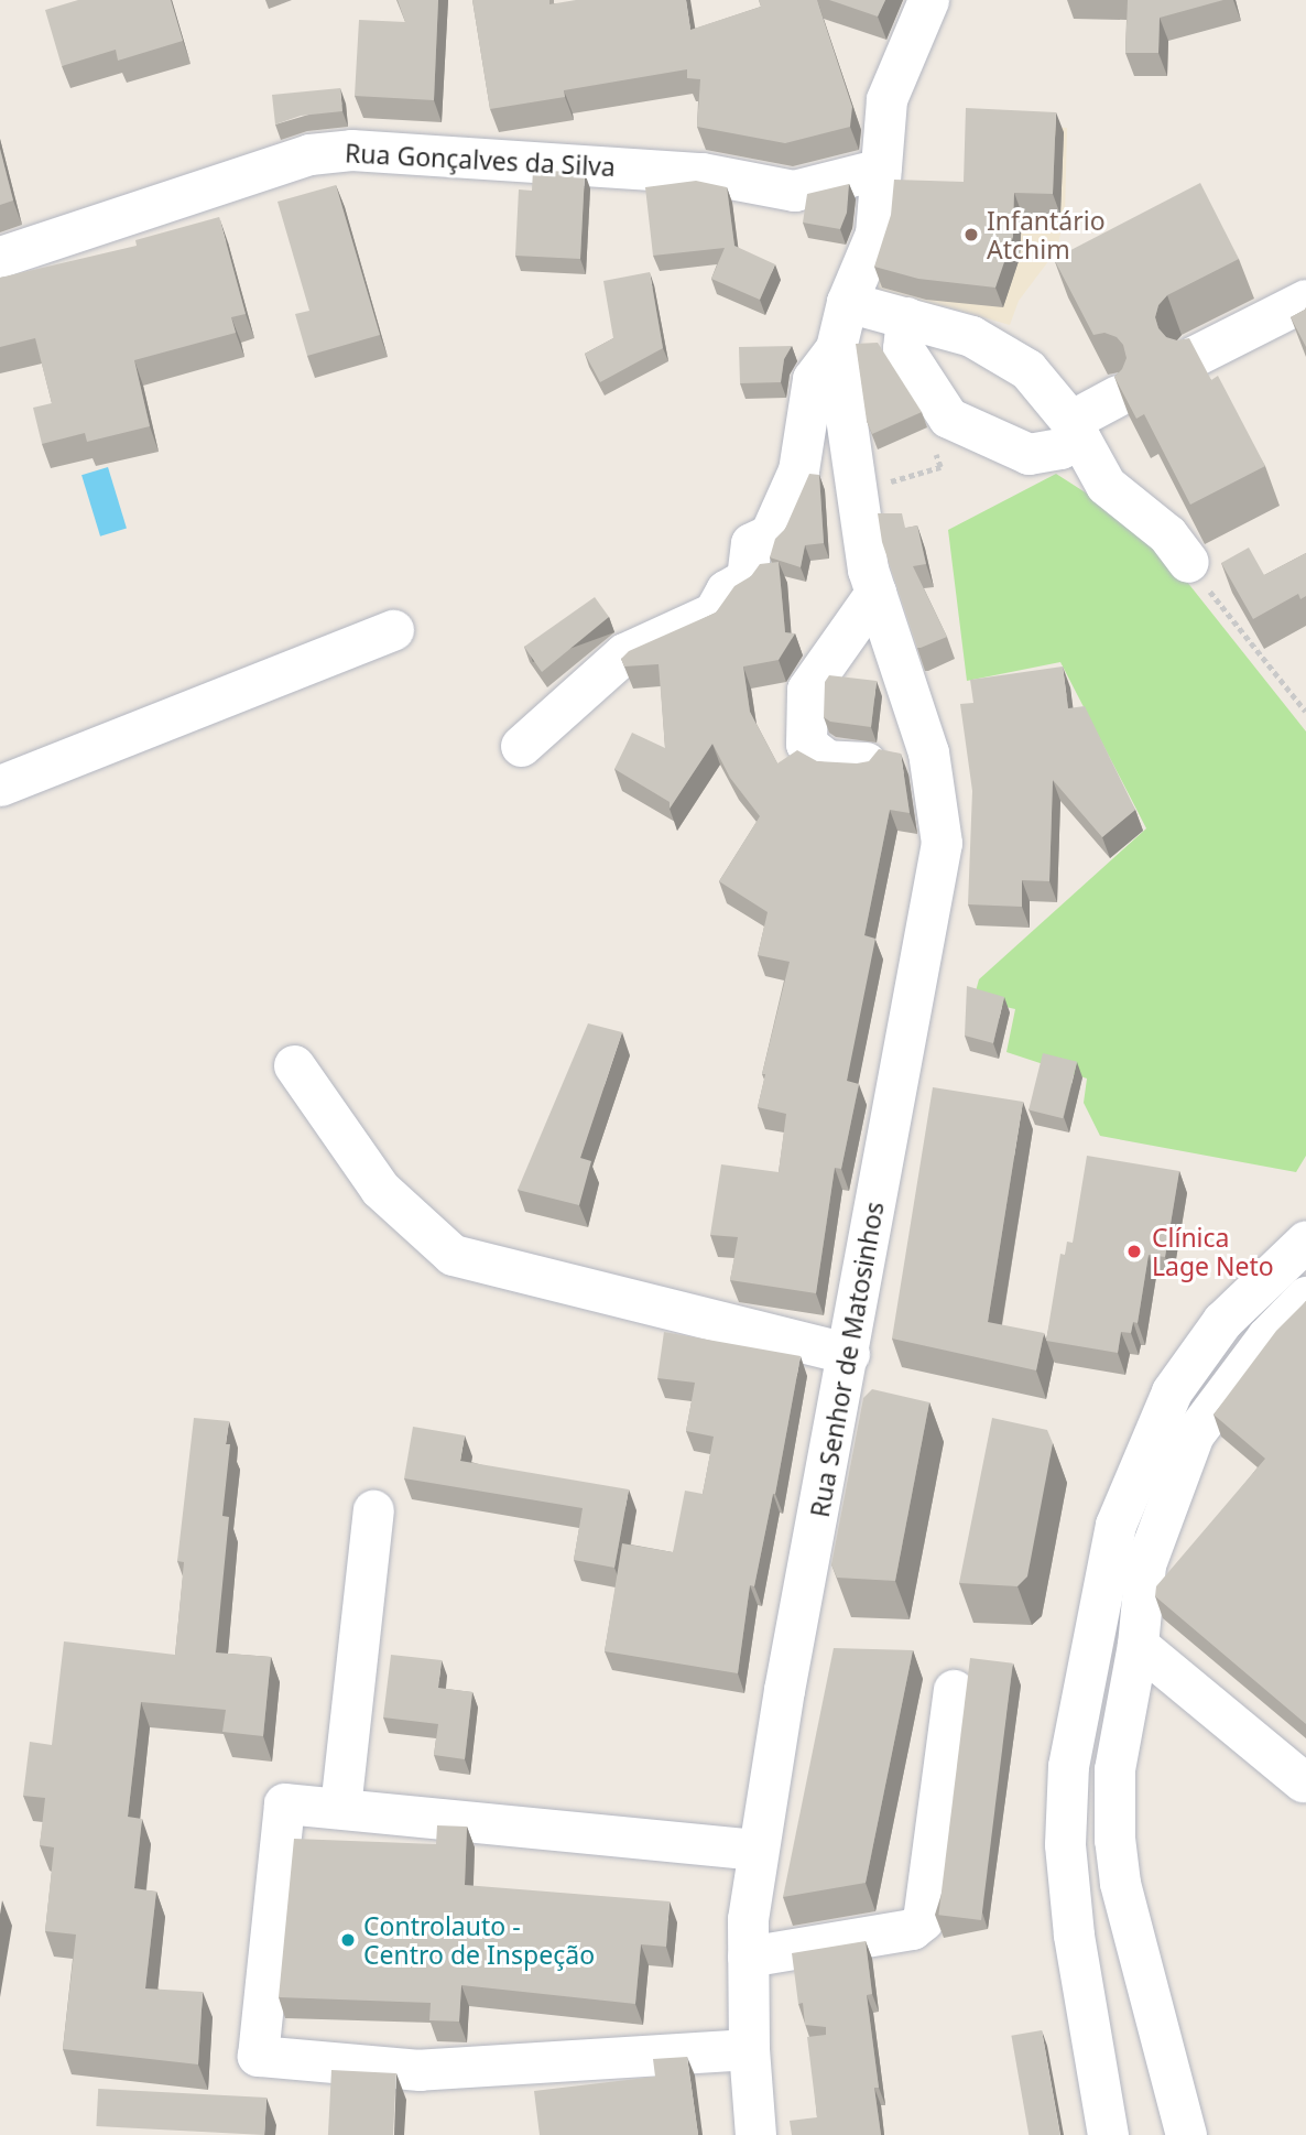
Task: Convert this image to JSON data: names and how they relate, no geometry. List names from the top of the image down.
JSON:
{
  "streets": {
    "street": ["Rua Gonçalves da Silva", "Rua Senhor de Matosinhos"]
  },
  "crossings": [
    ["Rua Gonçalves da Silva", "Rua Senhor de Matosinhos"]
  ],
  "places": ["Infantário Atchim", "Clínica Lage Neto", "Controlauto - Centro de Inspeção"]
}
